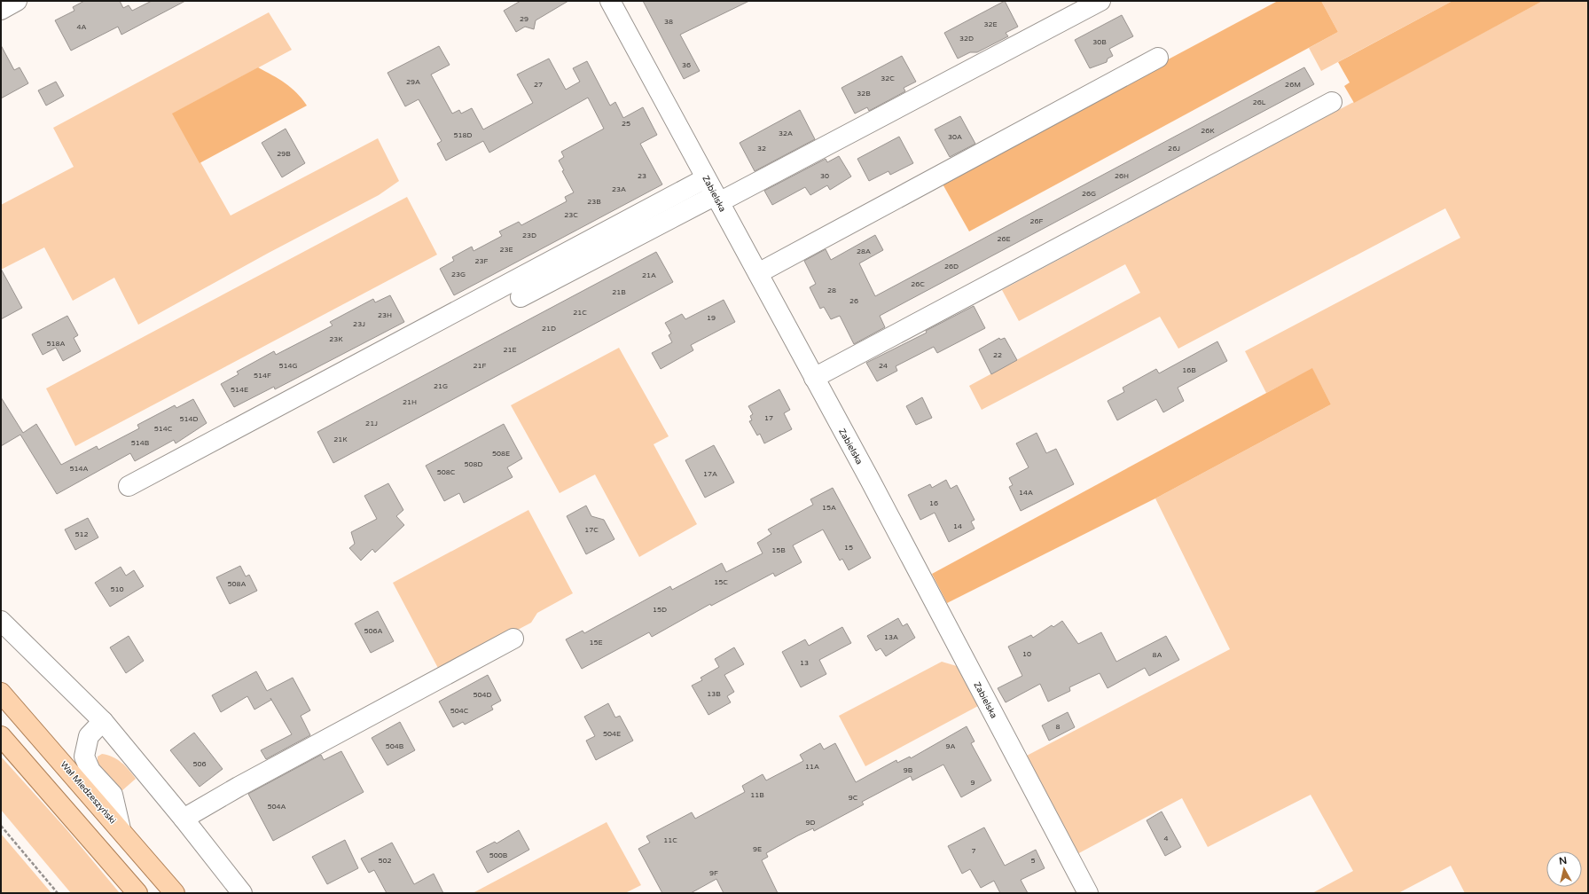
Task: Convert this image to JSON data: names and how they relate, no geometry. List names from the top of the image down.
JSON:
{
  "streets": {
    "main road": ["Wał Miedzeszyński"],
    "street": ["Zabielska"]
  },
  "house_numbers": [
    "29",
    "38",
    "32E",
    "4A",
    "32D",
    "30B",
    "36",
    "32C",
    "29A",
    "27",
    "26M",
    "32B",
    "26L",
    "25",
    "26K",
    "32A",
    "518D",
    "30A",
    "32",
    "26J",
    "29B",
    "23",
    "30",
    "26H",
    "23A",
    "26G",
    "23B",
    "23C",
    "26F",
    "23D",
    "26E",
    "23E",
    "28A",
    "23F",
    "26D",
    "23G",
    "21A",
    "26C",
    "28",
    "21B",
    "26",
    "21C",
    "23H",
    "19",
    "23J",
    "21D",
    "23K",
    "518A",
    "21E",
    "22",
    "514G",
    "21F",
    "24",
    "16B",
    "514F",
    "21G",
    "514E",
    "21H",
    "17",
    "514D",
    "21J",
    "514C",
    "21K",
    "514B",
    "508E",
    "508D",
    "514A",
    "508C",
    "17A",
    "14A",
    "16",
    "15A",
    "14",
    "17C",
    "512",
    "15",
    "15B",
    "15C",
    "508A",
    "510",
    "15D",
    "506A",
    "13A",
    "15E",
    "10",
    "8A",
    "13",
    "13B",
    "504D",
    "504C",
    "8",
    "504E",
    "504B",
    "9A",
    "506",
    "11A",
    "9B",
    "9",
    "11B",
    "9C",
    "504A",
    "9D",
    "4",
    "11C",
    "9E",
    "7",
    "500B",
    "502",
    "5",
    "9F"
  ],
  "north": "top"
}
